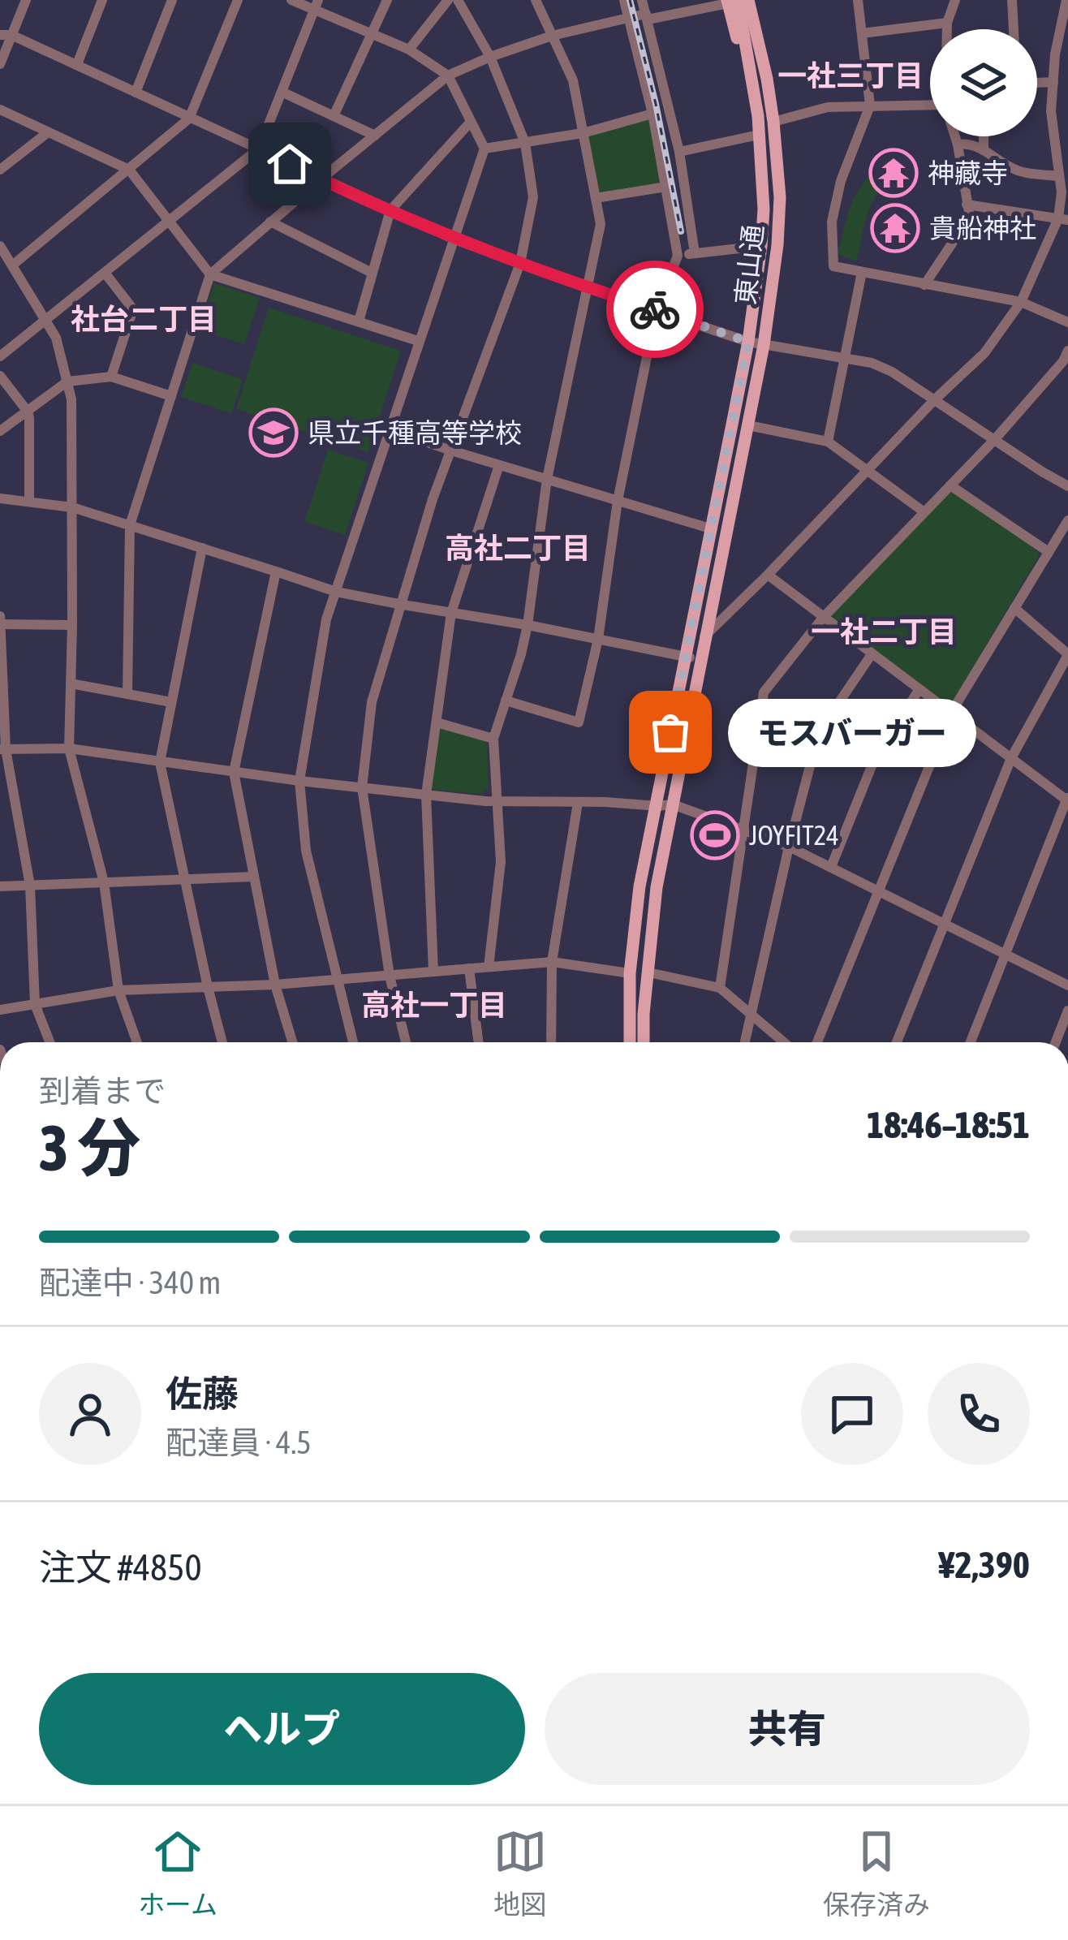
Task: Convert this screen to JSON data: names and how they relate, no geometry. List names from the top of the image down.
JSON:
{
  "streets": {
    "main road": ["東山通"]
  },
  "districts": [
    "一社三丁目",
    "社台二丁目",
    "高社二丁目",
    "一社二丁目",
    "高社一丁目"
  ],
  "places": {
    "temple": ["神藏寺", "貴船神社"],
    "school or university": ["県立千種高等学校"],
    "other": ["モスバーガー"],
    "sports": ["JOYFIT24"]
  },
  "page": {
    "bubble": "モスバーガー",
    "heading": ["3 分", "到着まで", "18:46–18:51"],
    "panel": [
      "佐藤",
      "配達員 · 4.5",
      "注文 #4850",
      "¥2,390"
    ],
    "bar": "配達中 · 340 m",
    "buttons": ["ヘルプ", "共有"],
    "tabs": ["ホーム", "地図", "保存済み"]
  }
}
